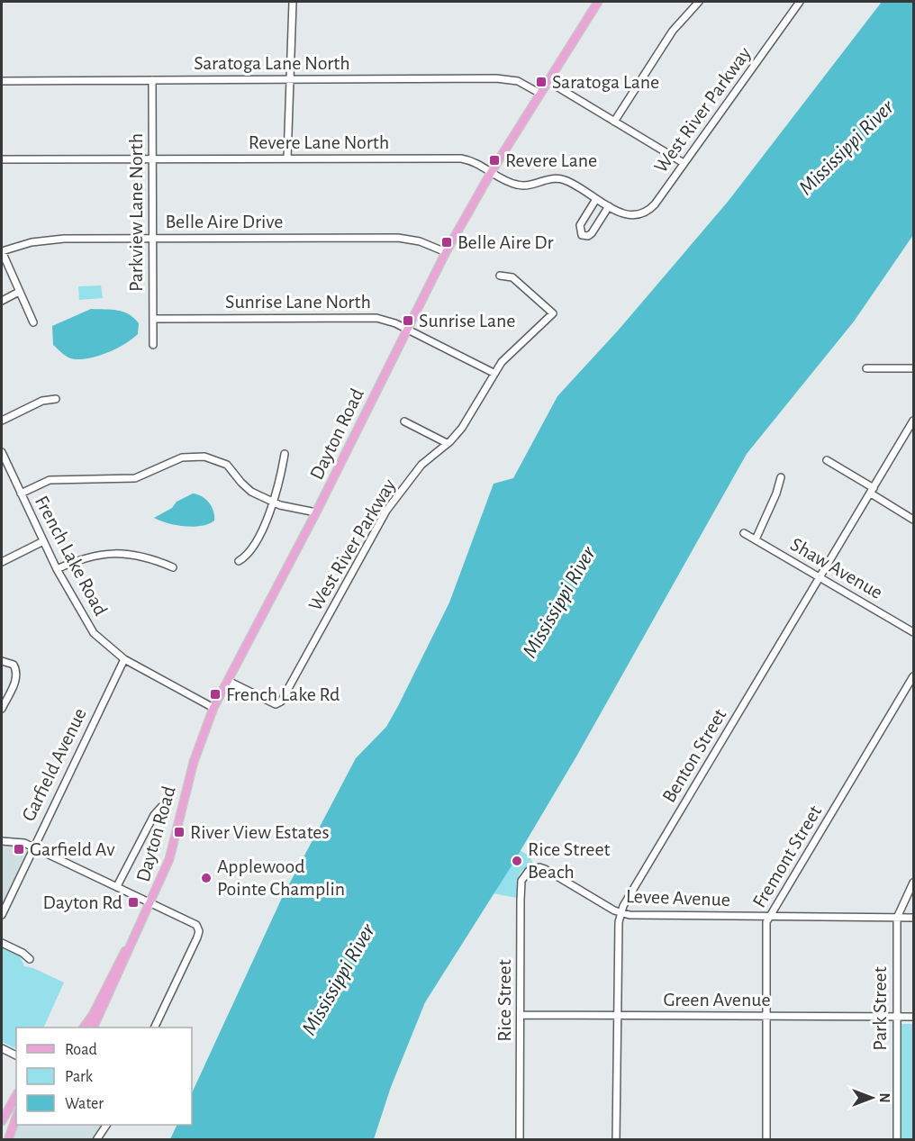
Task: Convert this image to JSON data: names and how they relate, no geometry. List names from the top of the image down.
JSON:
{
  "streets": {
    "main road": ["Dayton Road"],
    "street": [
      "Saratoga Lane North",
      "West River Parkway",
      "Revere Lane North",
      "Parkview Lane North",
      "Belle Aire Drive",
      "Sunrise Lane North",
      "French Lake Road",
      "Shaw Avenue",
      "Benton Street",
      "Garfield Avenue",
      "Fremont Street",
      "Levee Avenue",
      "Green Avenue",
      "Rice Street",
      "Park Street"
    ]
  },
  "crossings": [
    ["Saratoga Lane North", "Parkview Lane North"],
    ["Saratoga Lane North", "Dayton Road"],
    ["West River Parkway", "Revere Lane North"],
    ["West River Parkway", "Sunrise Lane North"],
    ["West River Parkway", "Dayton Road"],
    ["Revere Lane North", "Parkview Lane North"],
    ["Revere Lane North", "Dayton Road"],
    ["Parkview Lane North", "Belle Aire Drive"],
    ["Parkview Lane North", "Sunrise Lane North"],
    ["Belle Aire Drive", "Dayton Road"],
    ["Sunrise Lane North", "Dayton Road"],
    ["Dayton Road", "French Lake Road"],
    ["French Lake Road", "Garfield Avenue"],
    ["Shaw Avenue", "Benton Street"],
    ["Benton Street", "Levee Avenue"],
    ["Benton Street", "Green Avenue"],
    ["Fremont Street", "Levee Avenue"],
    ["Fremont Street", "Green Avenue"],
    ["Levee Avenue", "Rice Street"],
    ["Levee Avenue", "Park Street"],
    ["Green Avenue", "Rice Street"],
    ["Green Avenue", "Park Street"]
  ],
  "water": ["Mississippi River"],
  "places": {
    "transit": [
      "Saratoga Lane",
      "Revere Lane",
      "Belle Aire Dr",
      "Sunrise Lane",
      "French Lake Rd",
      "River View Estates",
      "Garfield Av",
      "Dayton Rd"
    ],
    "other": ["Rice Street Beach", "Applewood Pointe Champlin"]
  },
  "legend": ["Road", "Park", "Water"],
  "north": "right"
}
